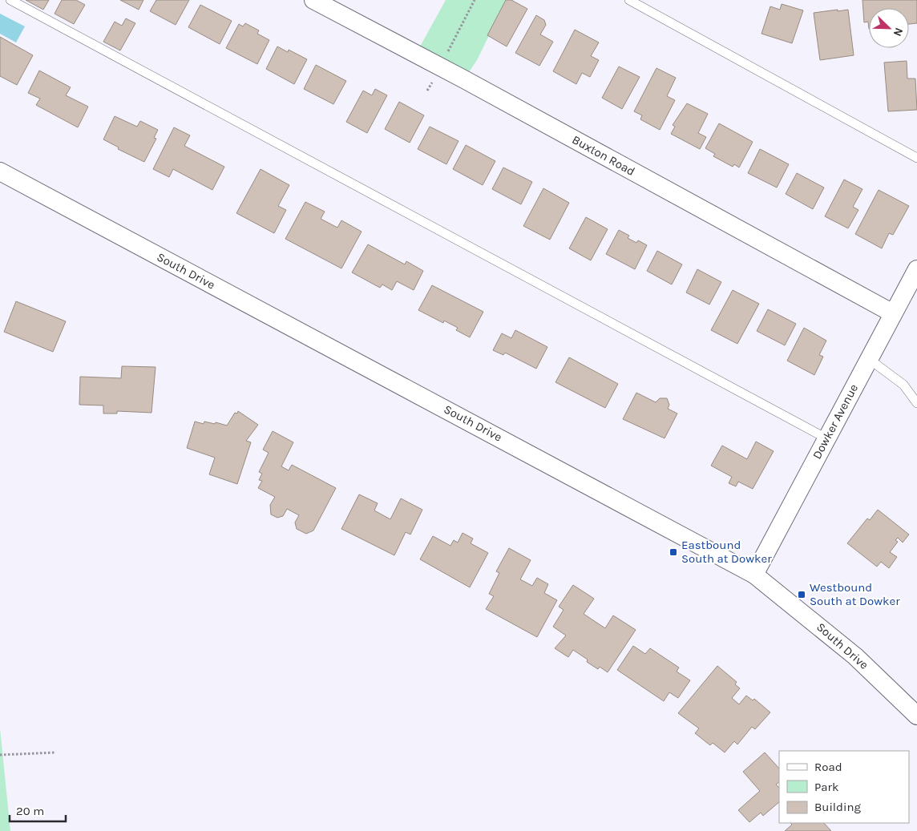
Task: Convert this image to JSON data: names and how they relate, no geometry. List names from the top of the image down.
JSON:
{
  "streets": {
    "street": ["Buxton Road", "South Drive", "Dowker Avenue"]
  },
  "crossings": [
    ["Buxton Road", "Dowker Avenue"],
    ["South Drive", "Dowker Avenue"]
  ],
  "places": {
    "transit": ["Eastbound South at Dowker", "Westbound South at Dowker"]
  },
  "legend": ["Road", "Park", "Building"],
  "scale_bar": "20 m",
  "north": "bottom right"
}
